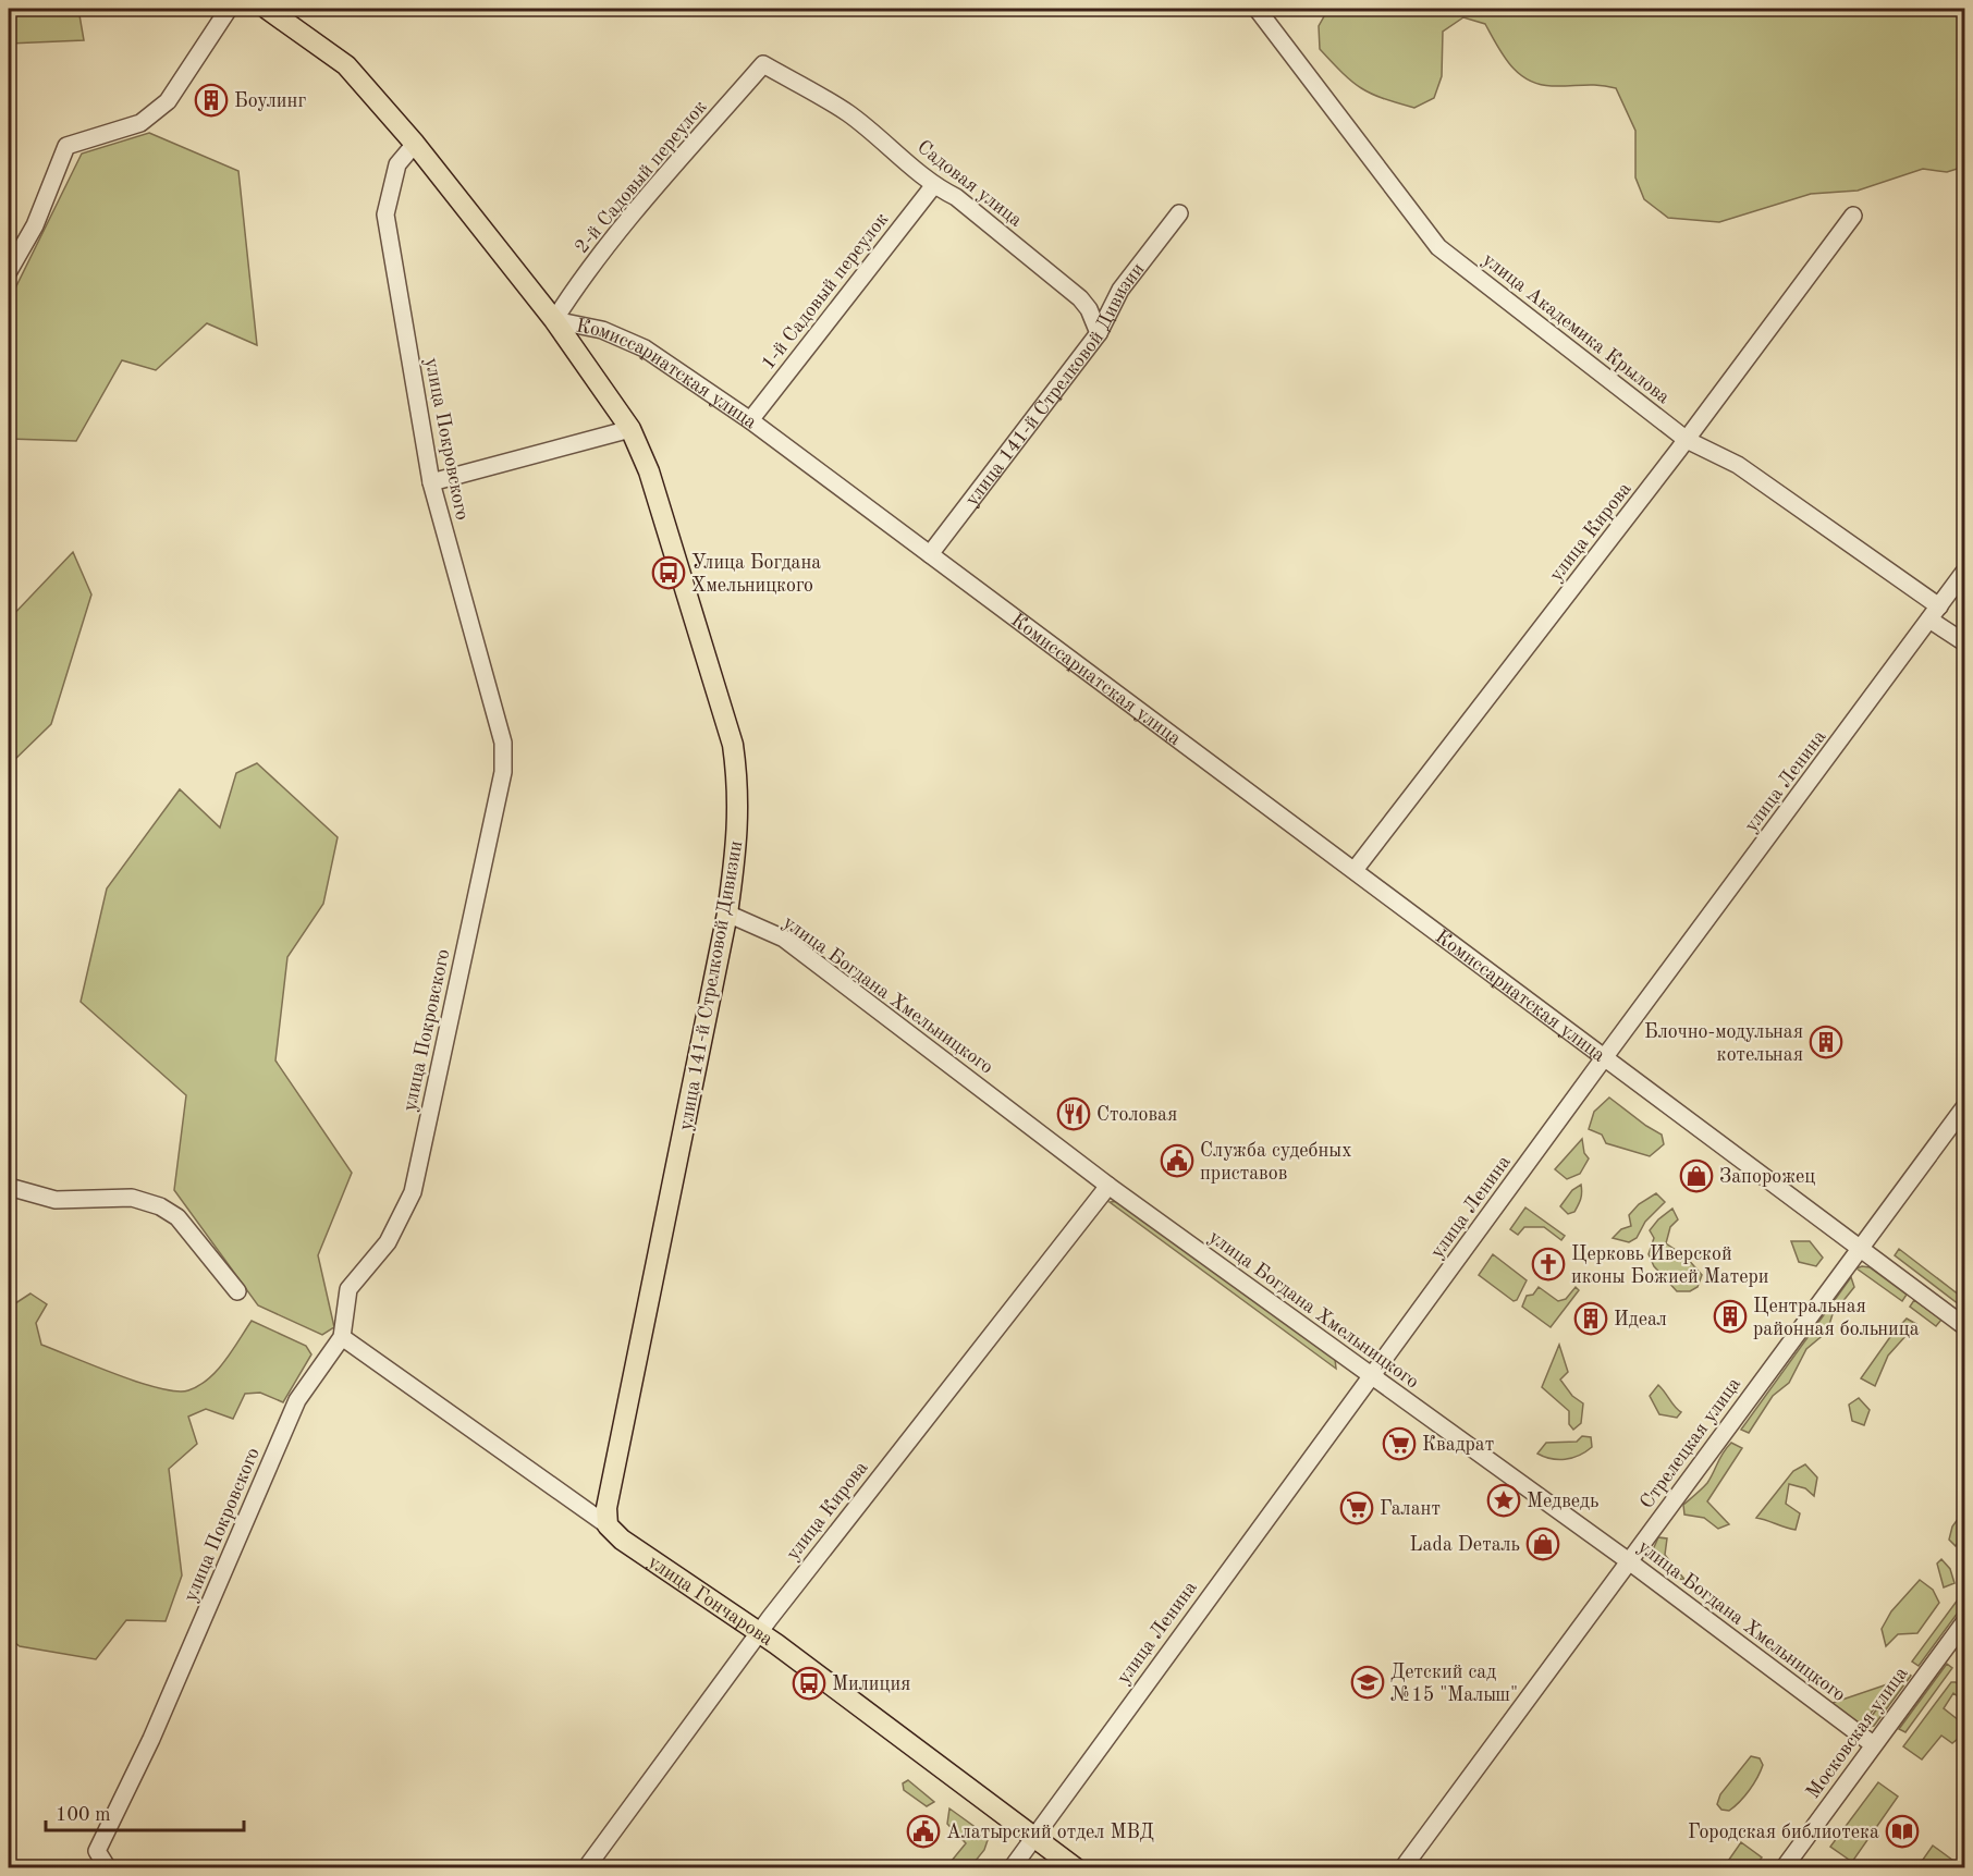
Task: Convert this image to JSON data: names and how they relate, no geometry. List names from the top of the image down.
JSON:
{
  "streets": {
    "main road": ["Комиссариатская улица", "улица 141-й Стрелковой Дивизии", "улица Гончарова"],
    "street": [
      "2-й Садовый переулок",
      "Садовая улица",
      "1-й Садовый переулок",
      "улица Академика Крылова",
      "улица Покровского",
      "улица Кирова",
      "улица Ленина",
      "улица Богдана Хмельницкого",
      "Стрелецкая улица",
      "Московская улица"
    ]
  },
  "crossings": [
    ["2-й Садовый переулок", "Садовая улица"],
    ["2-й Садовый переулок", "Комиссариатская улица"],
    ["2-й Садовый переулок", "улица 141-й Стрелковой Дивизии"],
    ["Садовая улица", "1-й Садовый переулок"],
    ["Садовая улица", "улица 141-й Стрелковой Дивизии"],
    ["1-й Садовый переулок", "Комиссариатская улица"],
    ["улица Академика Крылова", "улица Кирова"],
    ["улица Академика Крылова", "улица Ленина"],
    ["Комиссариатская улица", "улица 141-й Стрелковой Дивизии"],
    ["Комиссариатская улица", "улица Покровского"],
    ["Комиссариатская улица", "улица Кирова"],
    ["Комиссариатская улица", "улица Ленина"],
    ["Комиссариатская улица", "Стрелецкая улица"],
    ["улица 141-й Стрелковой Дивизии", "улица Богдана Хмельницкого"],
    ["улица 141-й Стрелковой Дивизии", "улица Гончарова"],
    ["улица Покровского", "улица Гончарова"],
    ["улица Кирова", "улица Богдана Хмельницкого"],
    ["улица Кирова", "улица Гончарова"],
    ["улица Ленина", "улица Богдана Хмельницкого"],
    ["улица Ленина", "улица Гончарова"],
    ["улица Богдана Хмельницкого", "Стрелецкая улица"],
    ["улица Богдана Хмельницкого", "Московская улица"]
  ],
  "places": {
    "building": [
      "Боулинг",
      "Блочно-модульная котельная",
      "Центральная районная больница",
      "Идеал"
    ],
    "bus stop": ["Улица Богдана Хмельницкого", "Милиция"],
    "restaurant": ["Столовая"],
    "public building": ["Служба судебных приставов", "Алатырский отдел МВД"],
    "shop": ["Запорожец", "Lada Dеталь"],
    "church": ["Церковь Иверской иконы Божией Матери"],
    "supermarket": ["Квадрат", "Галант"],
    "place": ["Медведь"],
    "school or university": ["Детский сад №15 \"Малыш\""],
    "library": ["Городская библиотека"]
  },
  "scale_bar": "100 m"
}
